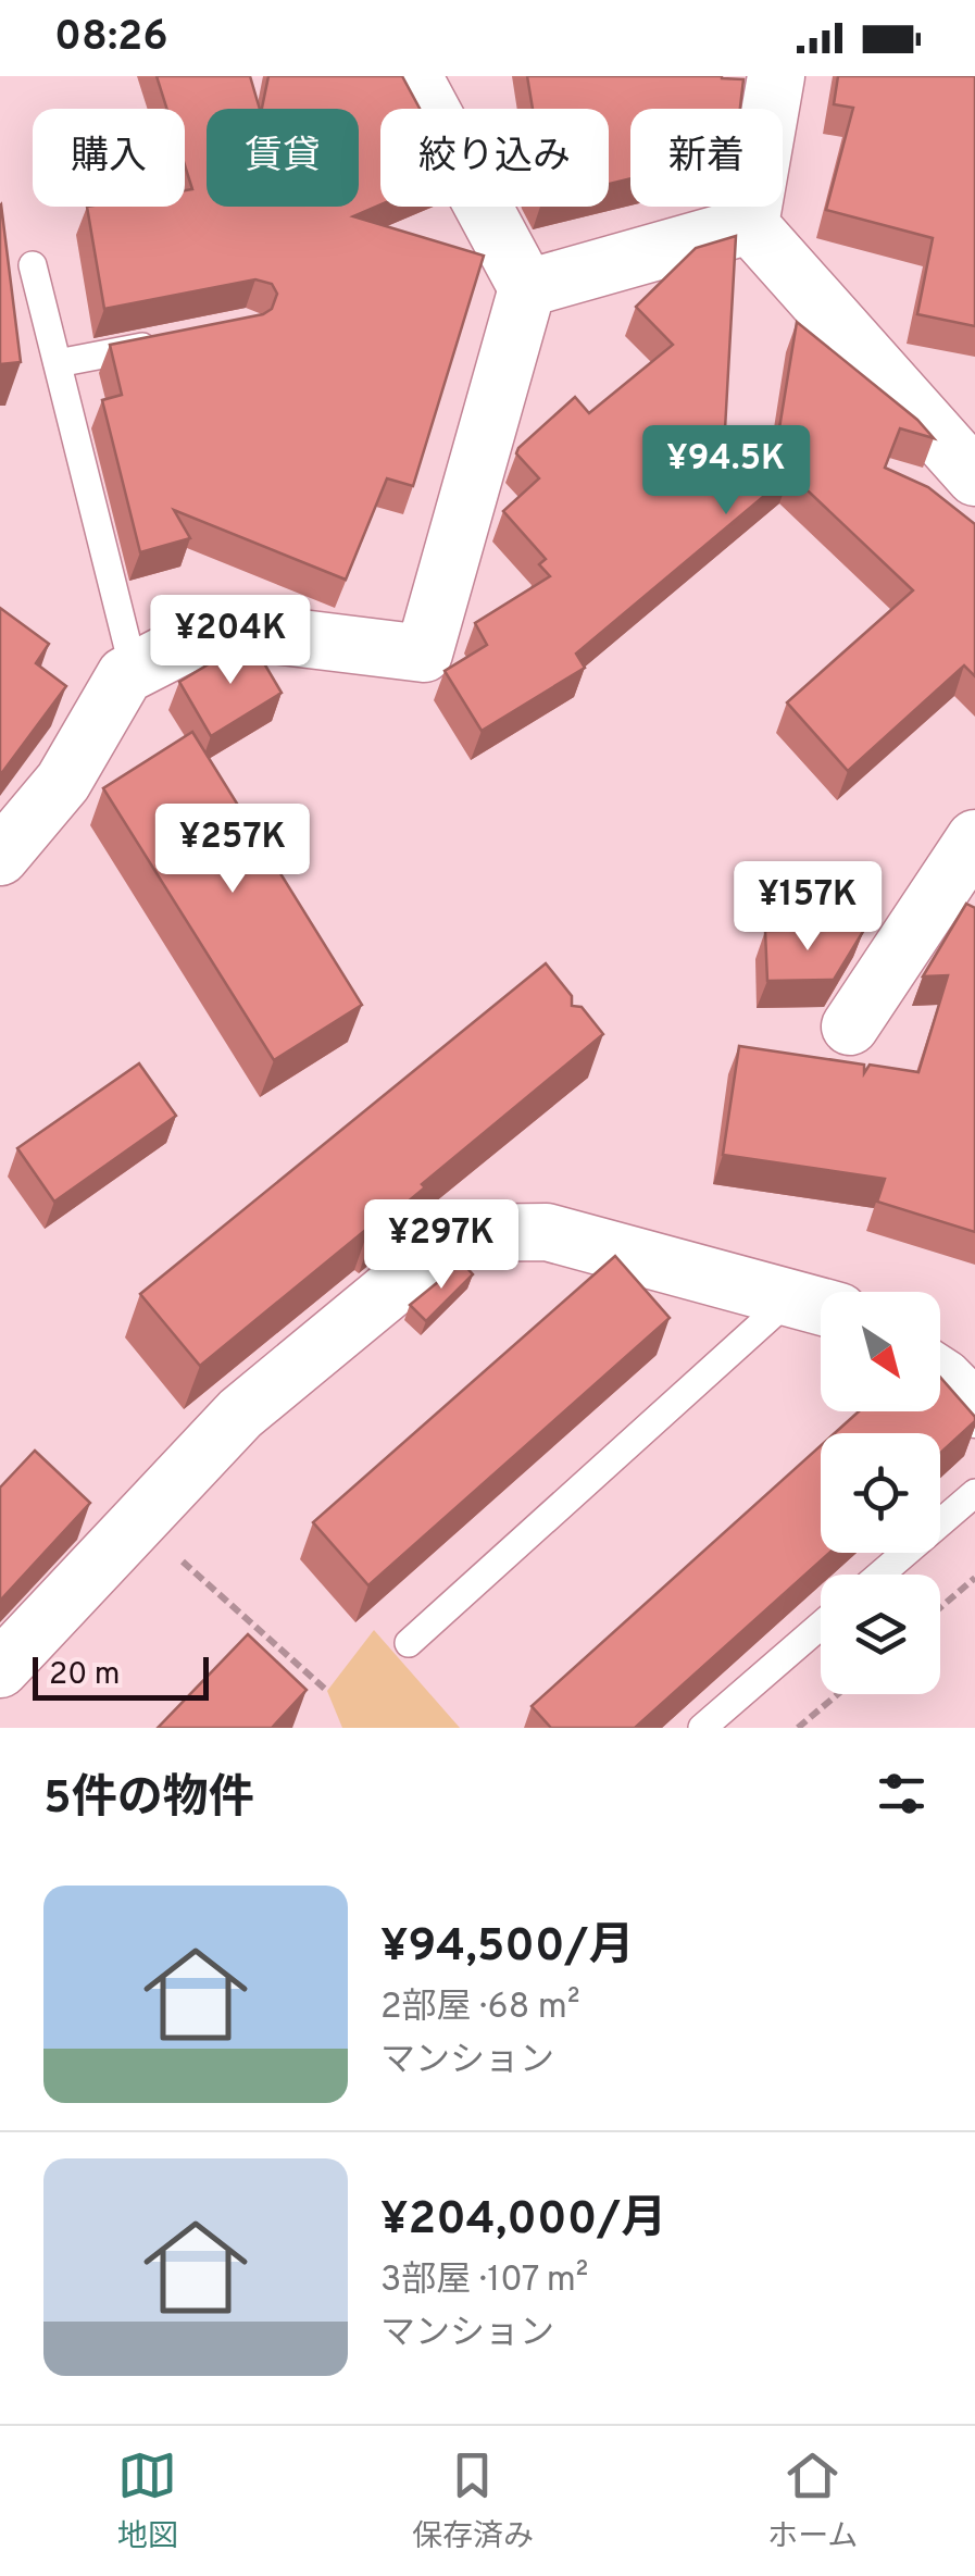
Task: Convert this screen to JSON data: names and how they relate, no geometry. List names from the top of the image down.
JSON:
{
  "scale_bar": "20 m",
  "north": "bottom right",
  "page": {
    "status": "08:26",
    "chip": [
      "購入",
      "賃貸",
      "絞り込み",
      "新着"
    ],
    "price": [
      "¥94.5K",
      "¥204K",
      "¥257K",
      "¥157K",
      "¥297K"
    ],
    "scale": "20 m",
    "heading": "5件の物件",
    "list": [
      {
        "name": "¥94,500/月",
        "note": "2部屋 · 68 m² · マンション"
      },
      {
        "name": "¥204,000/月",
        "note": "3部屋 · 107 m² · マンション"
      }
    ],
    "tabs": ["地図", "保存済み", "ホーム"]
  }
}
